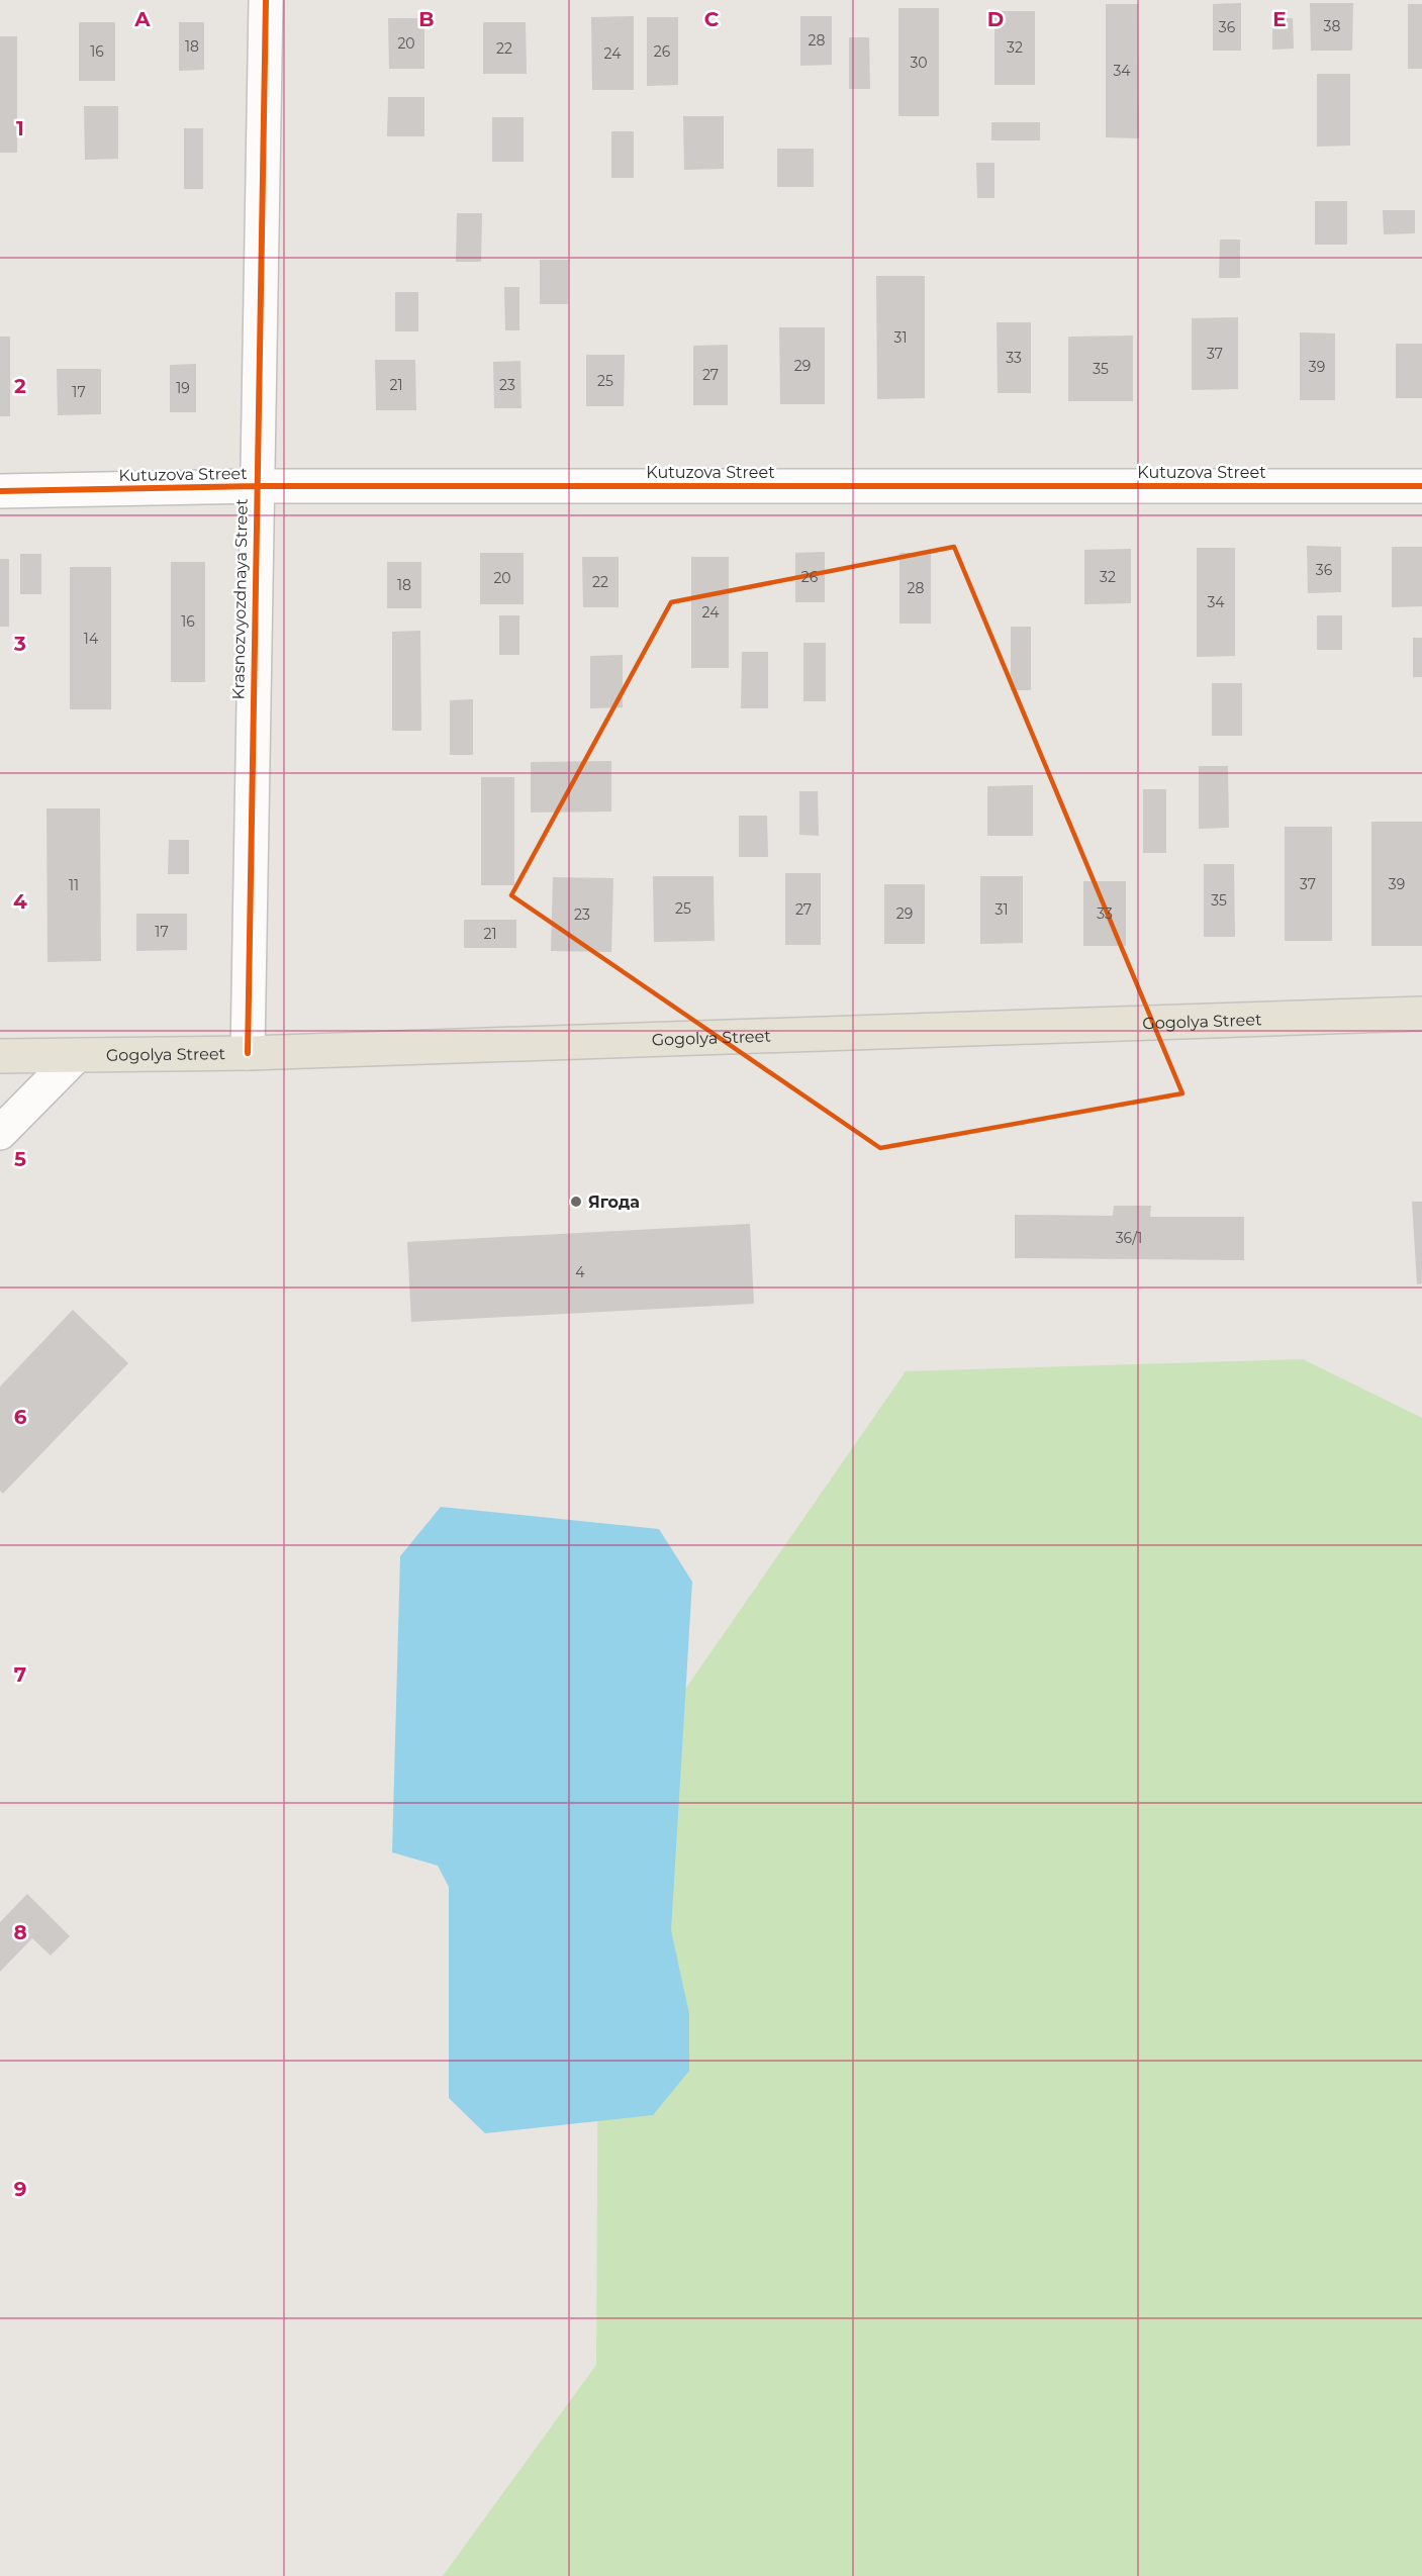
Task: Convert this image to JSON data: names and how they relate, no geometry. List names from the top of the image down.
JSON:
{
  "streets": {
    "main road": ["Gogolya Street"],
    "street": ["Kutuzova Street", "Krasnozvyozdnaya Street"]
  },
  "crossings": [
    ["Kutuzova Street", "Krasnozvyozdnaya Street"],
    ["Krasnozvyozdnaya Street", "Gogolya Street"]
  ],
  "places": ["Ягода"],
  "house_numbers": [
    "38",
    "36",
    "28",
    "20",
    "18",
    "32",
    "22",
    "16",
    "26",
    "24",
    "30",
    "34",
    "31",
    "37",
    "33",
    "29",
    "39",
    "35",
    "27",
    "25",
    "21",
    "23",
    "19",
    "17",
    "36",
    "26",
    "32",
    "20",
    "22",
    "18",
    "28",
    "34",
    "24",
    "16",
    "14",
    "37",
    "39",
    "11",
    "35",
    "25",
    "27",
    "31",
    "29",
    "33",
    "23",
    "17",
    "21",
    "36/1",
    "4"
  ],
  "grid": {
    "columns": [
      "A",
      "B",
      "C",
      "D",
      "E"
    ],
    "rows": [
      "1",
      "2",
      "3",
      "4",
      "5",
      "6",
      "7",
      "8",
      "9"
    ]
  }
}
